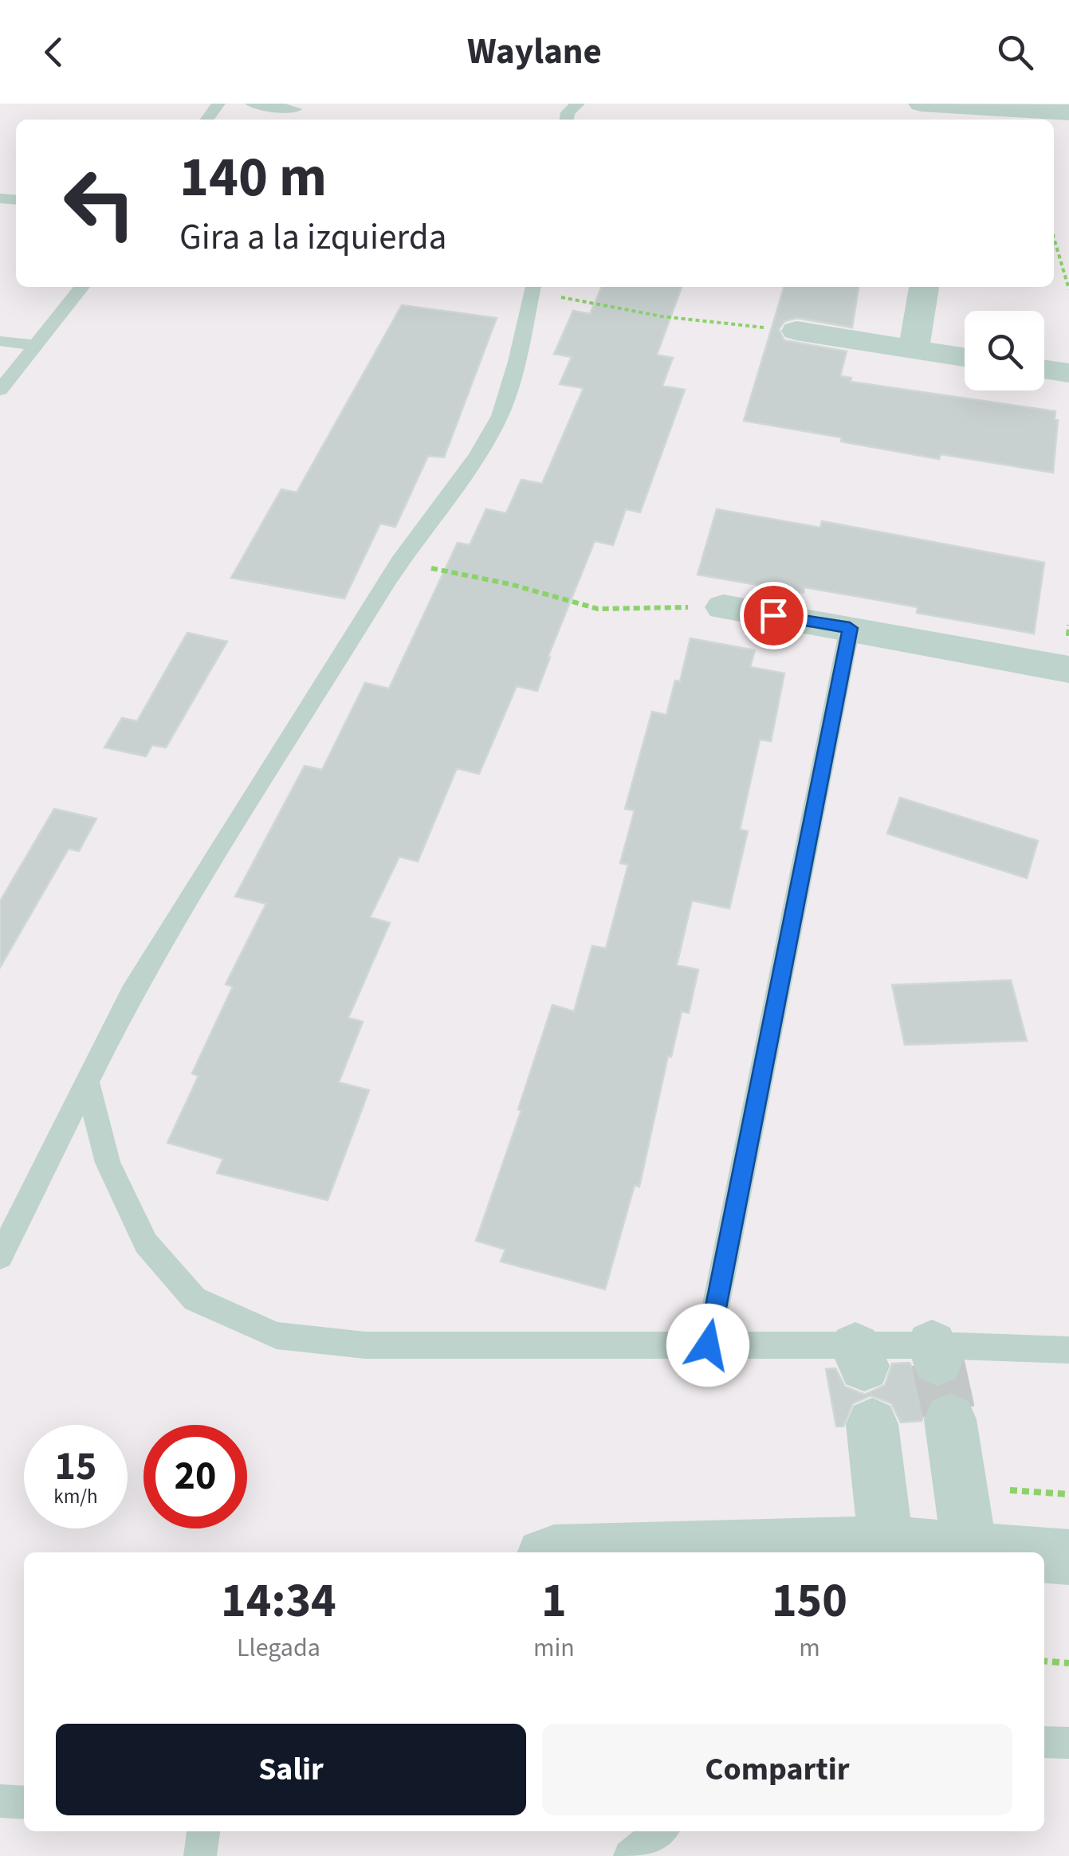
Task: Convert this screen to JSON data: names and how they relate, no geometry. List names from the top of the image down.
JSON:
{
  "page": {
    "header": "Waylane",
    "turn": ["140 m", "Gira a la izquierda"],
    "speed": "15 km/h",
    "limit": "20",
    "eta": [
      "14:34",
      "Llegada",
      "1",
      "min",
      "150",
      "m"
    ],
    "buttons": ["Salir", "Compartir"]
  }
}
